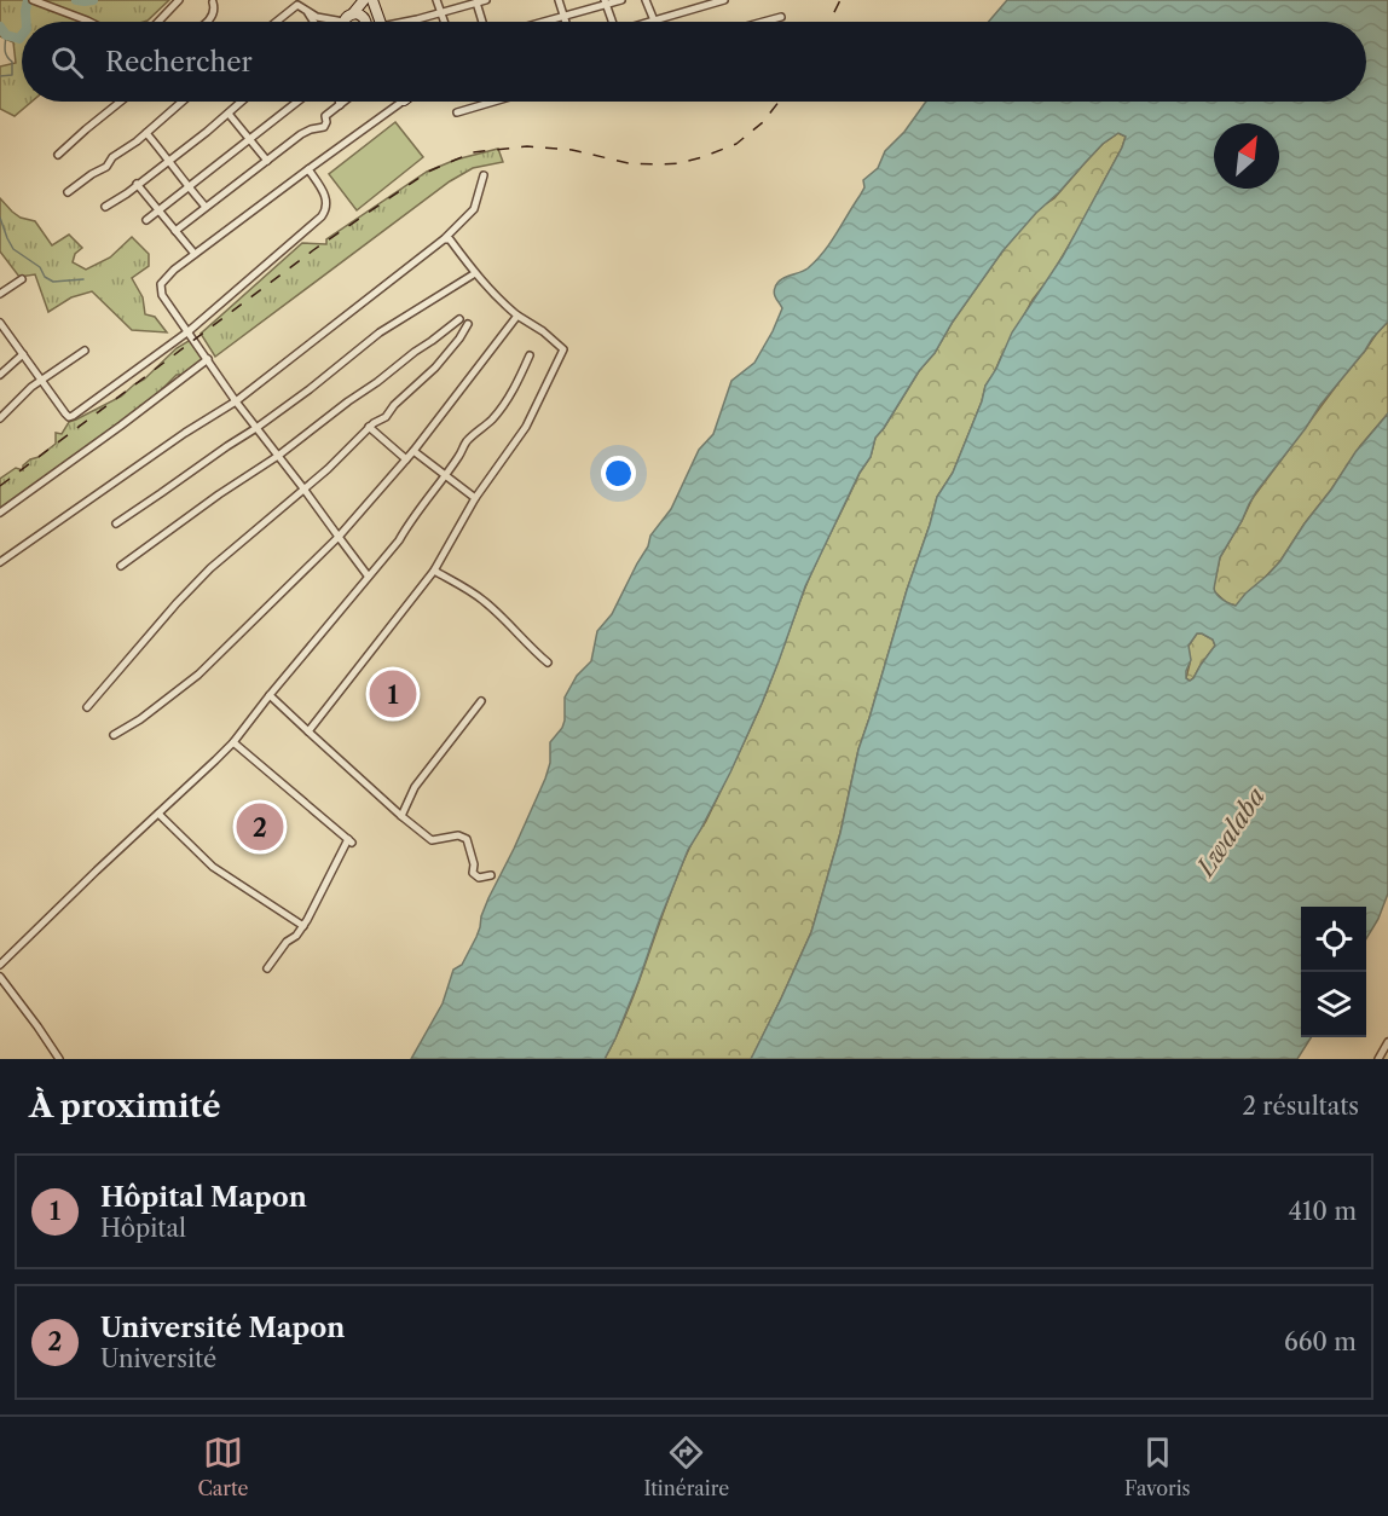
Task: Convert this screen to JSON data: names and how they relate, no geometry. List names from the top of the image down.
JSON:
{
  "water": ["Lwalaba"],
  "north": "top right",
  "page": {
    "search": "Rechercher",
    "pins": ["1", "2"],
    "heading": ["À proximité", "2 résultats"],
    "list": [
      {
        "mark": "1",
        "name": "Hôpital Mapon",
        "note": "Hôpital",
        "value": "410 m"
      },
      {
        "mark": "2",
        "name": "Université Mapon",
        "note": "Université",
        "value": "660 m"
      }
    ],
    "nav": ["Carte", "Itinéraire", "Favoris"]
  }
}
